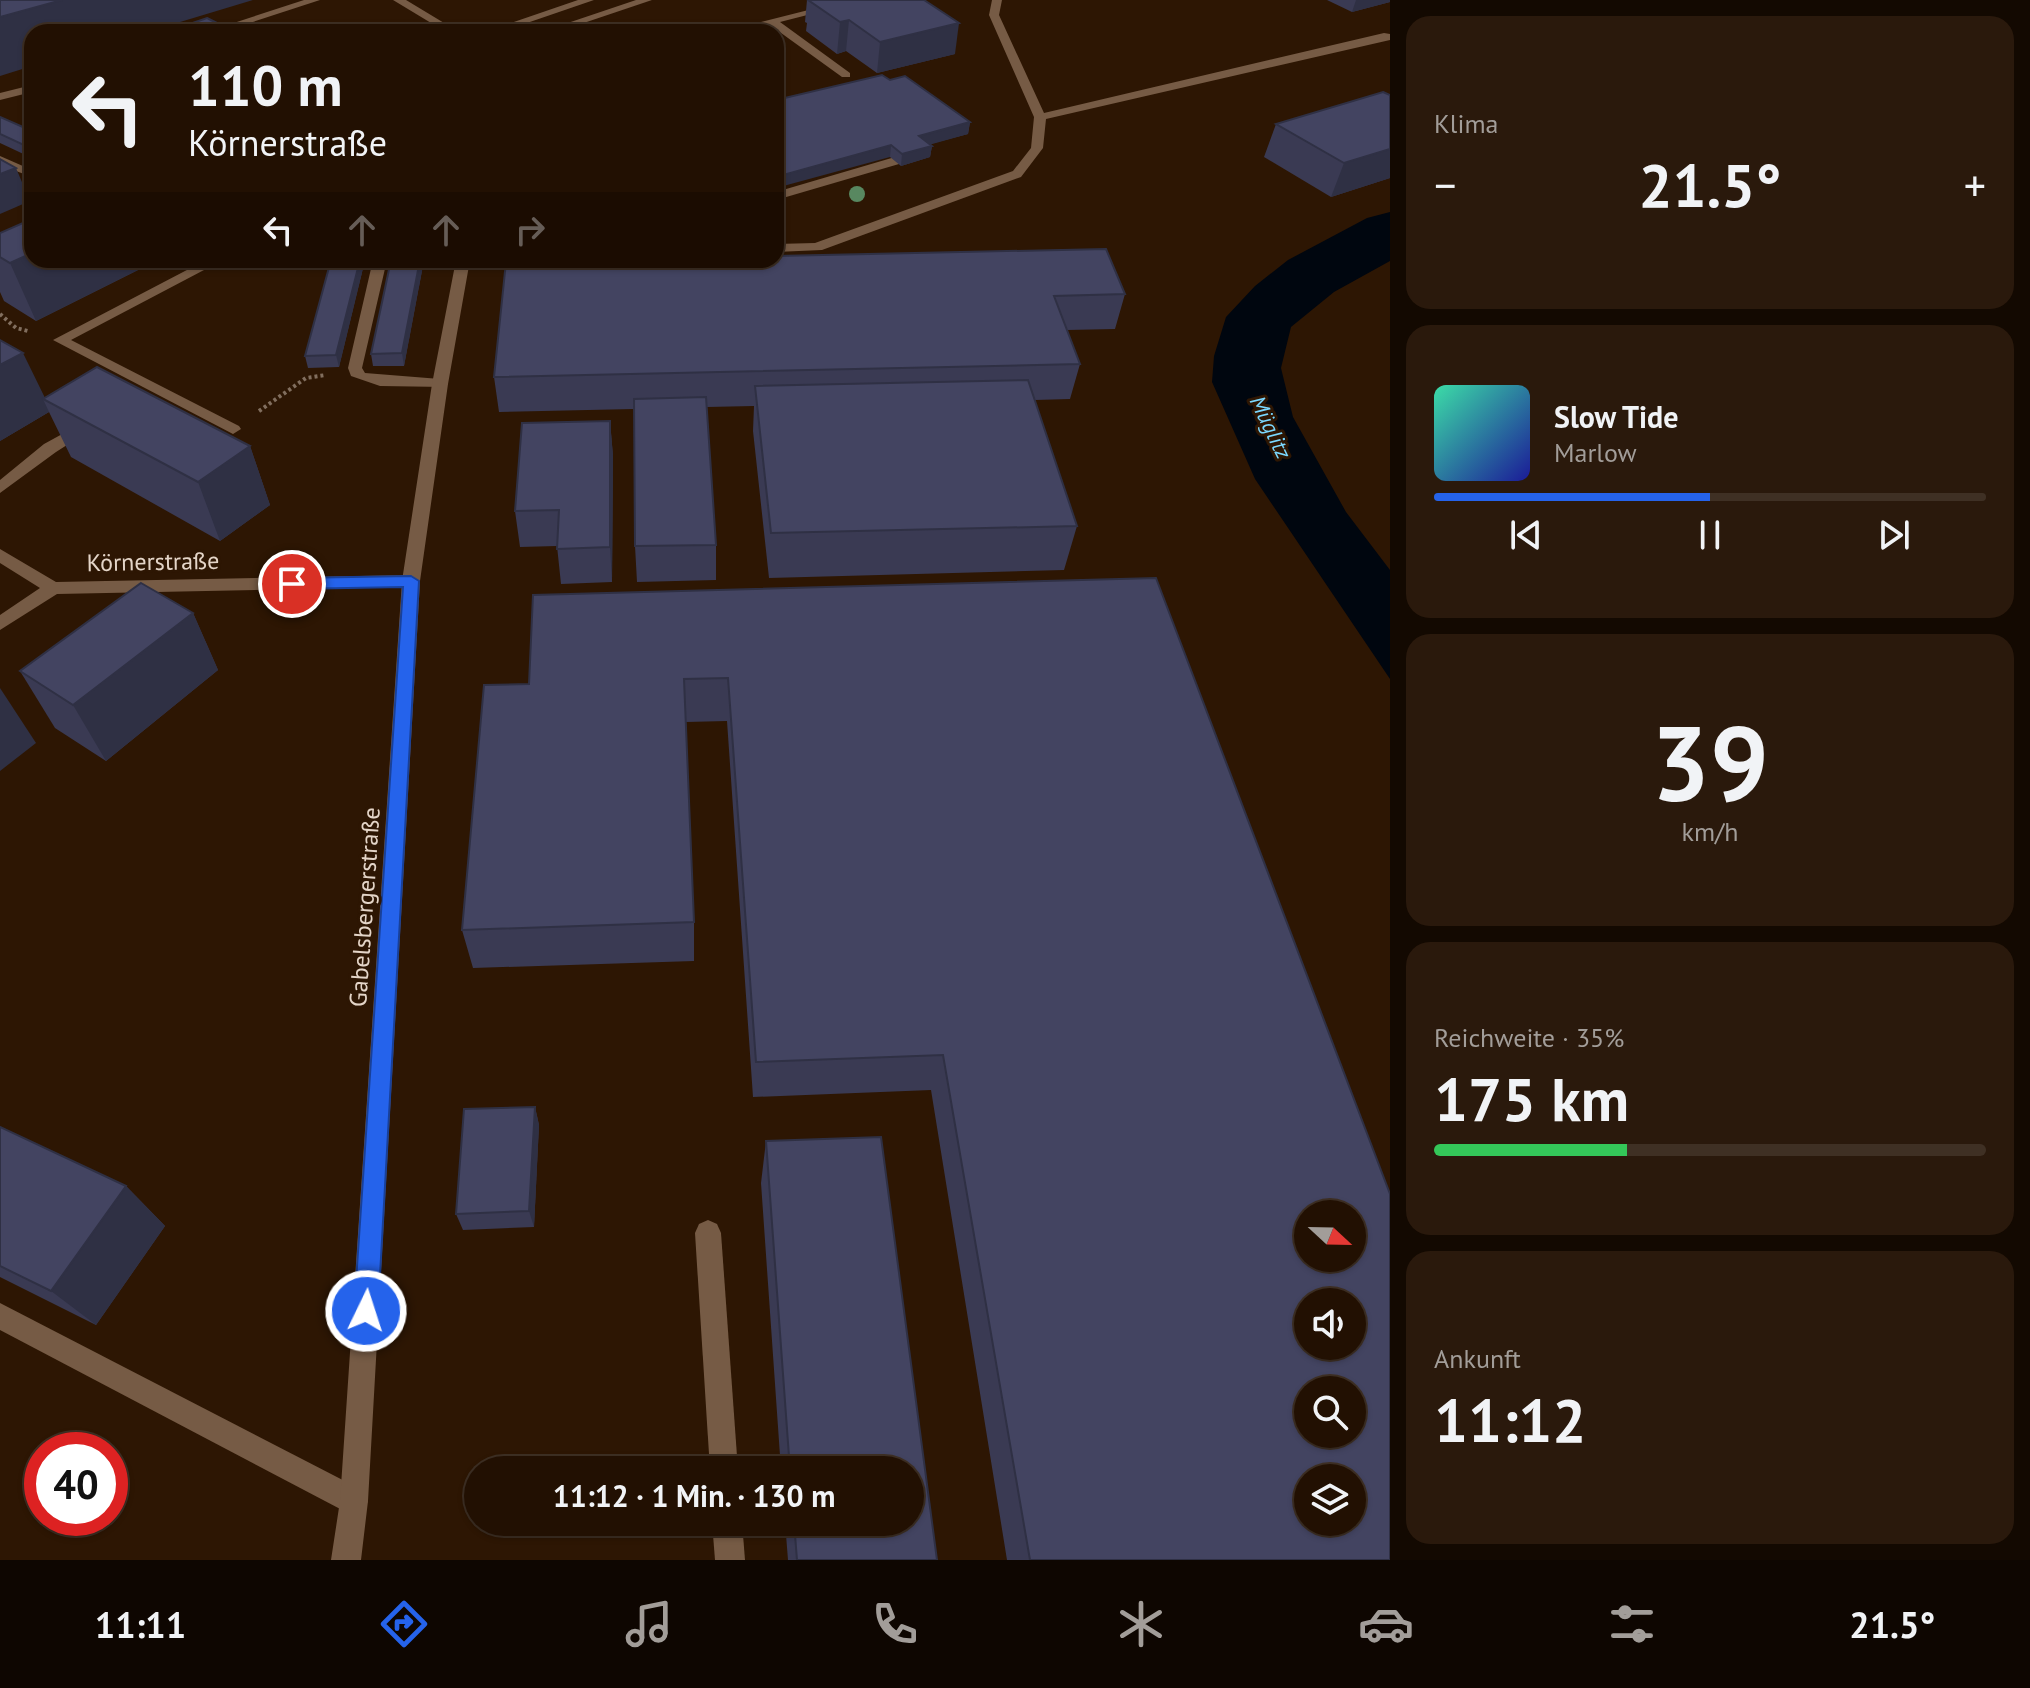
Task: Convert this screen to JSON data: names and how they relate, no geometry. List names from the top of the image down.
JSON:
{
  "streets": {
    "street": ["Körnerstraße", "Gabelsbergerstraße"]
  },
  "crossings": [
    ["Körnerstraße", "Gabelsbergerstraße"]
  ],
  "water": ["Müglitz"],
  "north": "right",
  "page": {
    "tile": [
      "Klima",
      ["39", "km/h"],
      ["Reichweite · 35%", "175 km"],
      ["Ankunft", "11:12"]
    ],
    "turn": ["110 m", "Körnerstraße"],
    "heat": ["−", "21.5°", "+"],
    "song": ["Slow Tide", "Marlow"],
    "limit": "40",
    "trip": "11:12 · 1 Min. · 130 m",
    "tabs": ["11:11", "21.5°"]
  }
}
